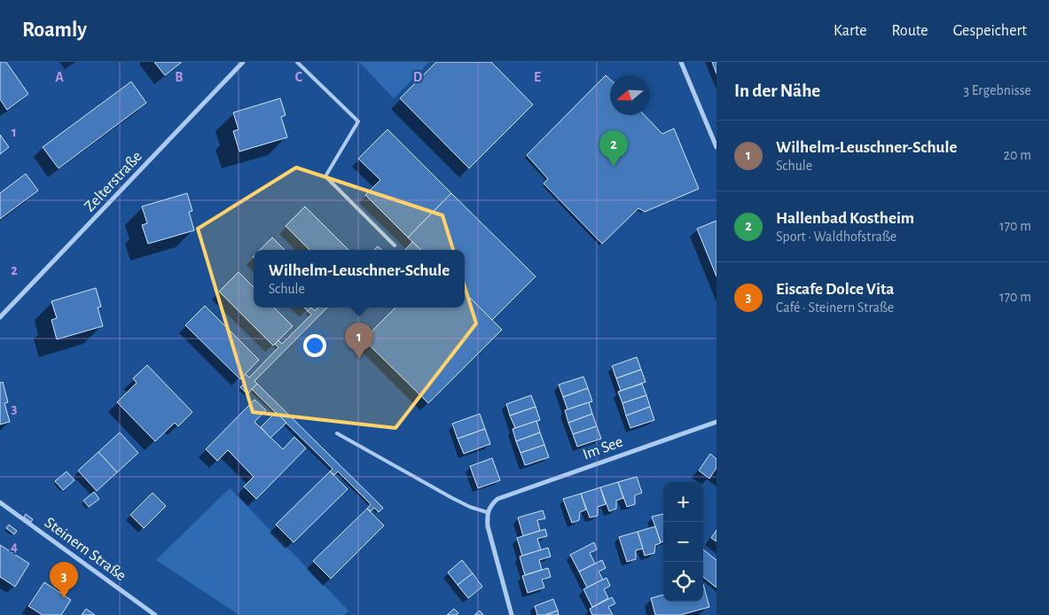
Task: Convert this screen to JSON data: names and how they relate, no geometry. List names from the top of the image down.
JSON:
{
  "streets": {
    "street": ["Zelterstraße", "Im See", "Steinern Straße"]
  },
  "north": "left",
  "page": {
    "header": "Roamly",
    "nav": ["Karte", "Route", "Gespeichert"],
    "heading": ["In der Nähe", "3 Ergebnisse"],
    "list": [
      {
        "mark": "1",
        "name": "Wilhelm-Leuschner-Schule",
        "note": "Schule",
        "value": "20 m"
      },
      {
        "mark": "2",
        "name": "Hallenbad Kostheim",
        "note": "Sport · Waldhofstraße",
        "value": "170 m"
      },
      {
        "mark": "3",
        "name": "Eiscafe Dolce Vita",
        "note": "Café · Steinern Straße",
        "value": "170 m"
      }
    ],
    "pins": ["2", "1", "3"],
    "popup": ["Wilhelm-Leuschner-Schule", "Schule"],
    "map_buttons": ["+", "−"]
  },
  "grid": {
    "columns": [
      "A",
      "B",
      "C",
      "D",
      "E"
    ],
    "rows": [
      "1",
      "2",
      "3",
      "4"
    ]
  }
}
